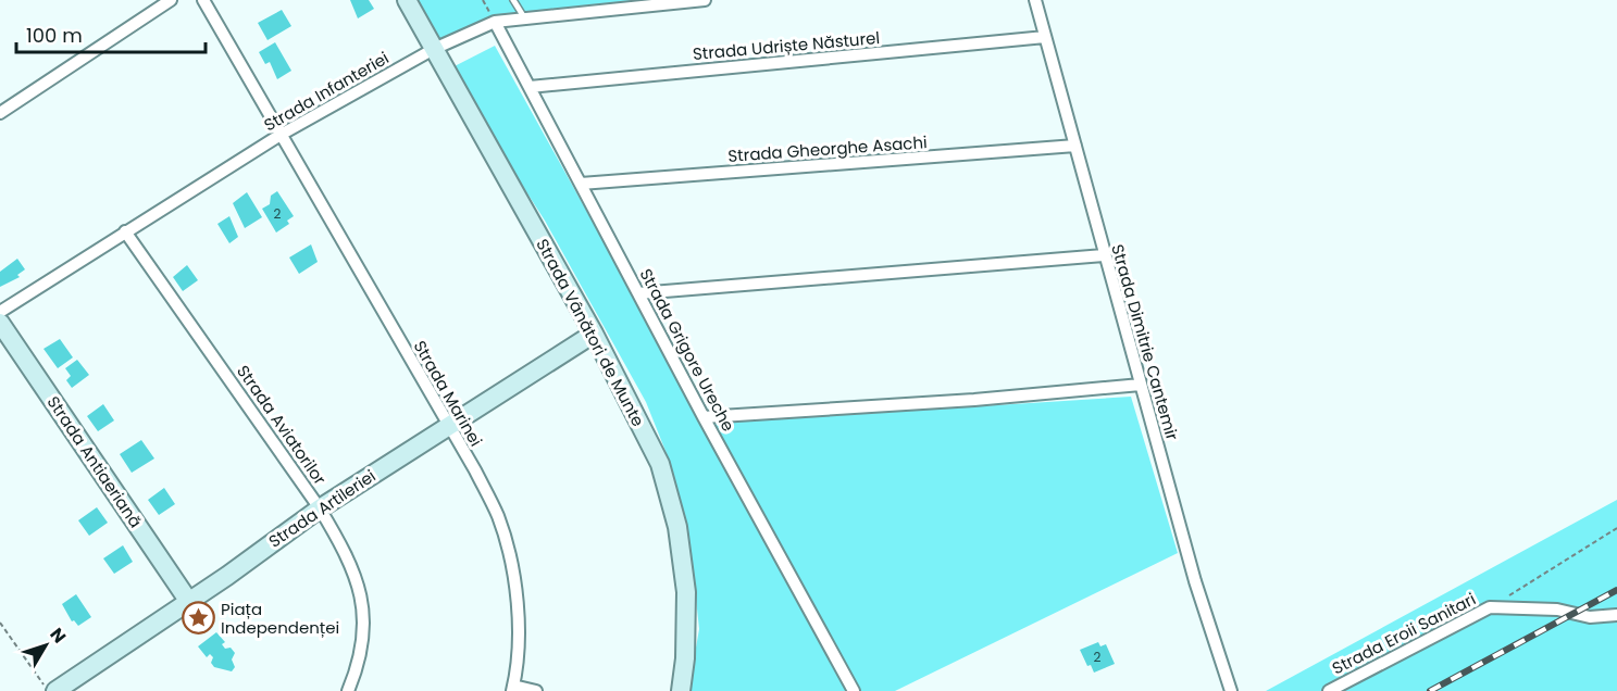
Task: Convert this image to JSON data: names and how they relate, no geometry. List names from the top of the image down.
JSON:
{
  "streets": {
    "street": [
      "Strada Udriște Năsturel",
      "Strada Infanteriei",
      "Strada Gheorghe Asachi",
      "Strada Vânători de Munte",
      "Strada Dimitrie Cantemir",
      "Strada Grigore Ureche",
      "Strada Marinei",
      "Strada Aviatorilor",
      "Strada Antiaeriană",
      "Strada Artileriei",
      "Strada Eroii Sanitari"
    ]
  },
  "crossings": [
    ["Strada Udriște Năsturel", "Strada Dimitrie Cantemir"],
    ["Strada Udriște Năsturel", "Strada Grigore Ureche"],
    ["Strada Infanteriei", "Strada Vânători de Munte"],
    ["Strada Infanteriei", "Strada Grigore Ureche"],
    ["Strada Infanteriei", "Strada Marinei"],
    ["Strada Infanteriei", "Strada Aviatorilor"],
    ["Strada Gheorghe Asachi", "Strada Dimitrie Cantemir"],
    ["Strada Gheorghe Asachi", "Strada Grigore Ureche"],
    ["Strada Vânători de Munte", "Strada Artileriei"],
    ["Strada Marinei", "Strada Artileriei"],
    ["Strada Aviatorilor", "Strada Artileriei"],
    ["Strada Antiaeriană", "Strada Artileriei"]
  ],
  "places": {
    "place": ["Piața Independenței"]
  },
  "house_numbers": ["2", "2"],
  "scale_bar": "100 m",
  "north": "top right"
}
